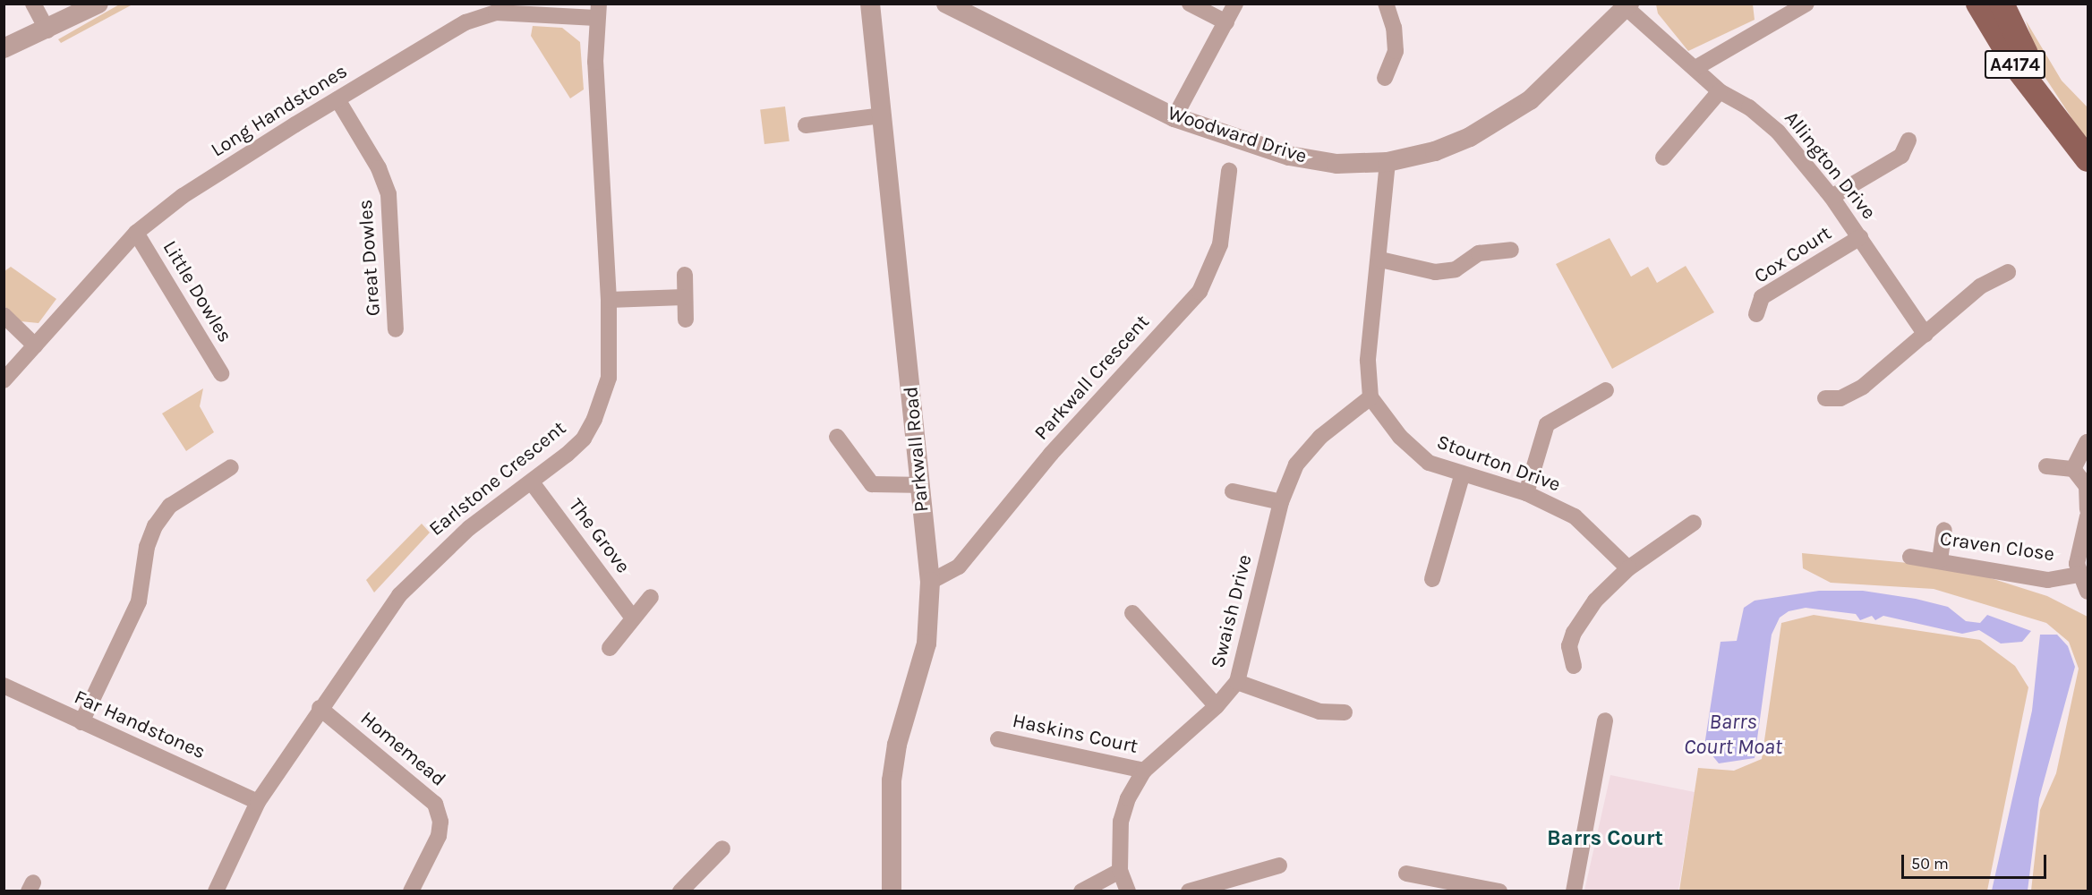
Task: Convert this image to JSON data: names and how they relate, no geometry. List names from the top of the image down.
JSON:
{
  "streets": {
    "main road": ["A4174"],
    "street": [
      "Long Handstones",
      "Woodward Drive",
      "Allington Drive",
      "Cox Court",
      "Great Dowles",
      "Little Dowles",
      "Parkwall Crescent",
      "Parkwall Road",
      "Stourton Drive",
      "Earlstone Crescent",
      "The Grove",
      "Craven Close",
      "Swaish Drive",
      "Far Handstones",
      "Haskins Court",
      "Homemead"
    ]
  },
  "crossings": [
    ["Long Handstones", "Great Dowles"],
    ["Long Handstones", "Little Dowles"],
    ["Long Handstones", "Earlstone Crescent"],
    ["Woodward Drive", "Allington Drive"],
    ["Allington Drive", "Cox Court"],
    ["Parkwall Crescent", "Parkwall Road"],
    ["Stourton Drive", "Swaish Drive"],
    ["Earlstone Crescent", "The Grove"],
    ["Earlstone Crescent", "Far Handstones"],
    ["Earlstone Crescent", "Homemead"],
    ["Swaish Drive", "Haskins Court"]
  ],
  "districts": ["Barrs Court"],
  "water": ["Barrs Court Moat"],
  "scale_bar": "50 m"
}
